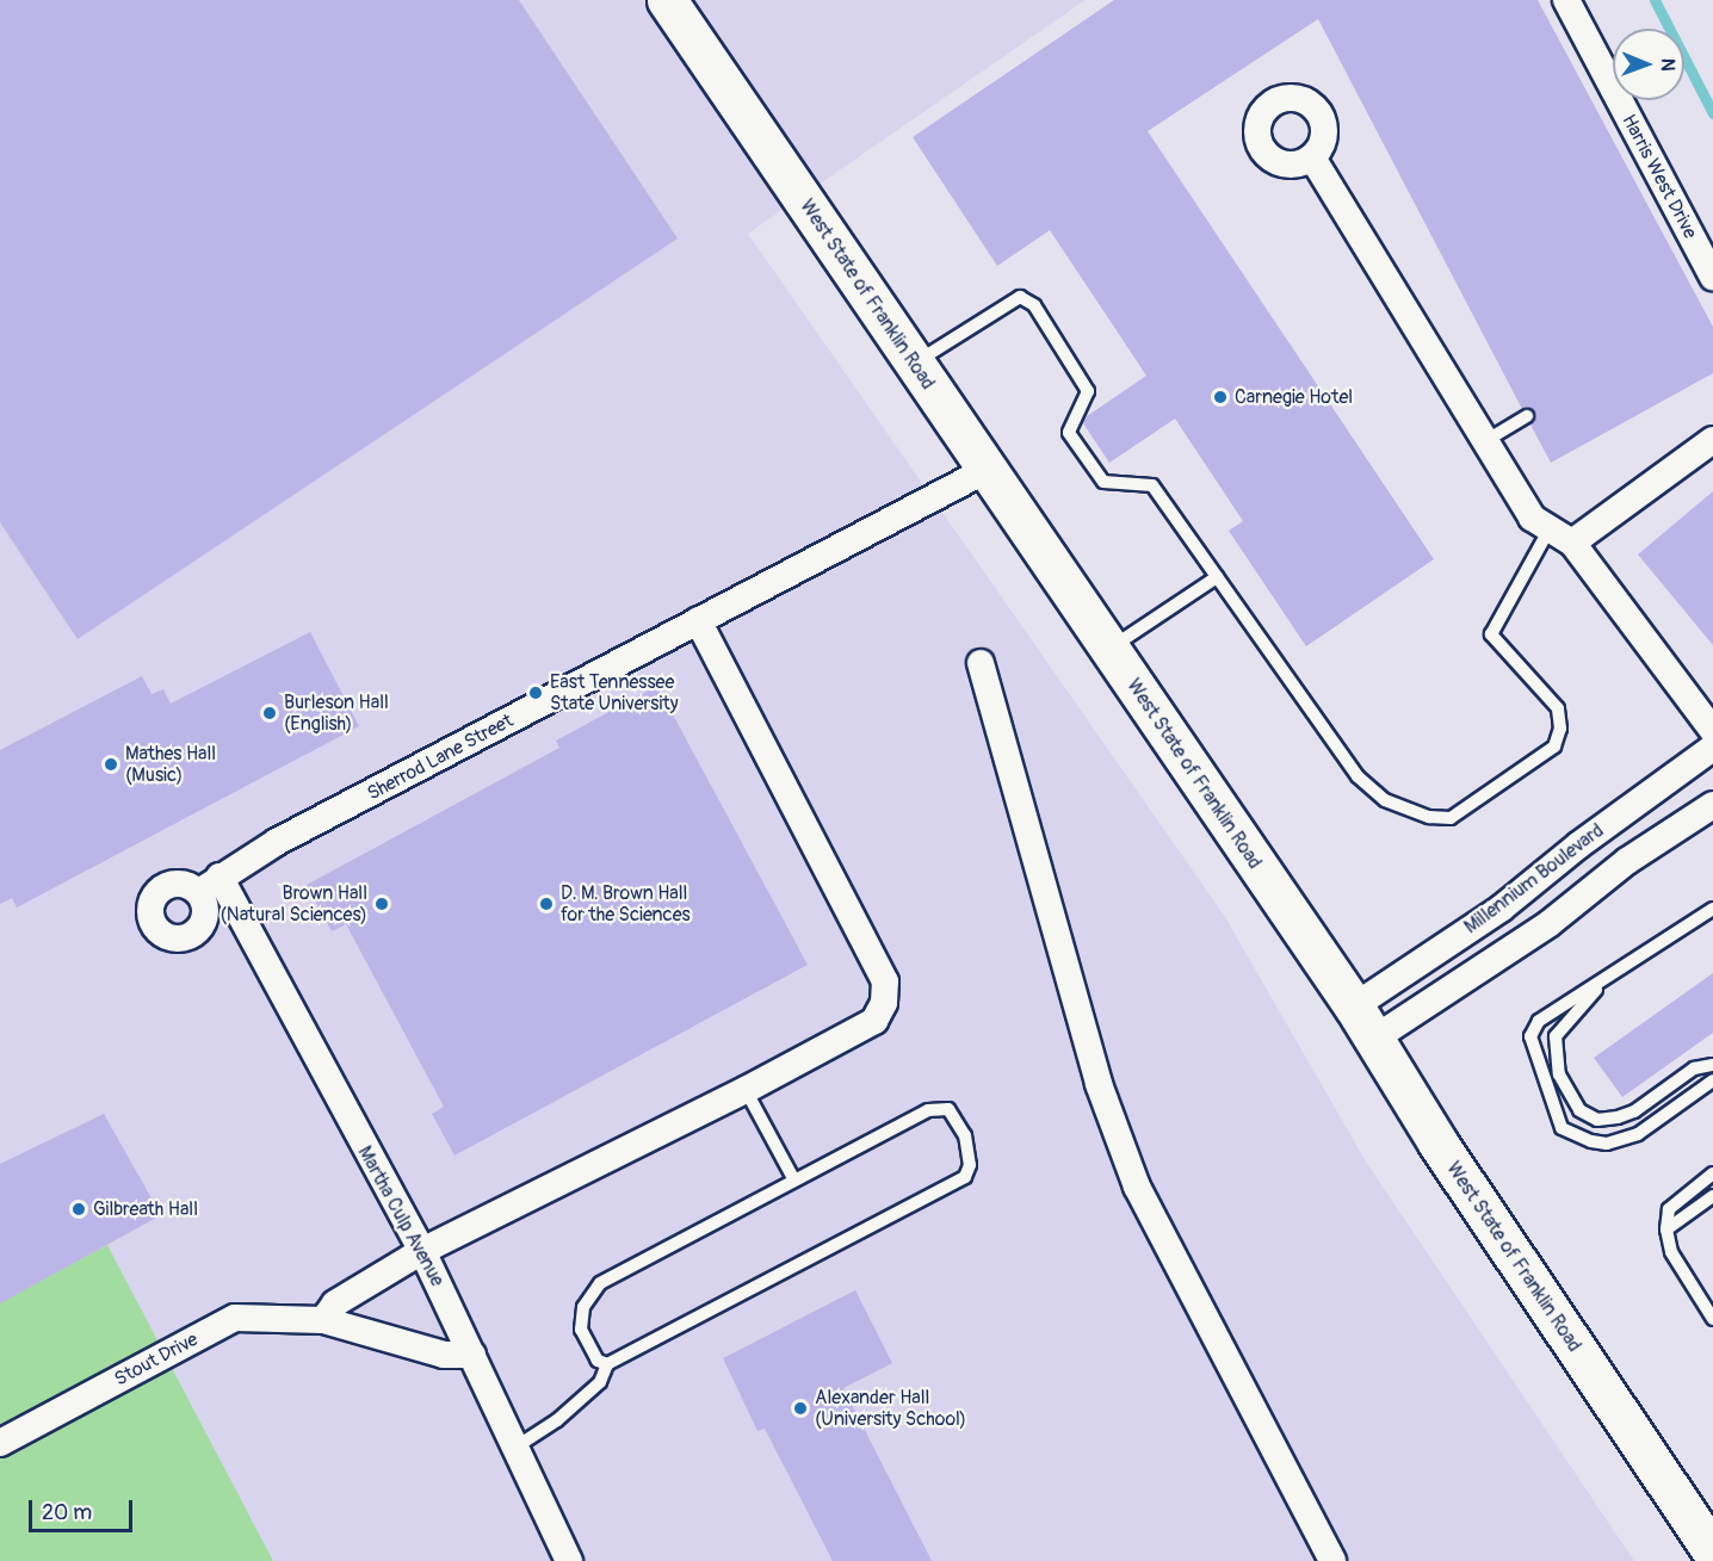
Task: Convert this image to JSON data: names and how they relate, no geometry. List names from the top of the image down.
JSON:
{
  "streets": {
    "highway": ["West State of Franklin Road"],
    "street": [
      "Harris West Drive",
      "Sherrod Lane Street",
      "Millennium Boulevard",
      "Martha Culp Avenue",
      "Stout Drive"
    ]
  },
  "crossings": [
    ["West State of Franklin Road", "Sherrod Lane Street"],
    ["West State of Franklin Road", "Millennium Boulevard"],
    ["Sherrod Lane Street", "Martha Culp Avenue"],
    ["Martha Culp Avenue", "Stout Drive"]
  ],
  "places": [
    "Carnegie Hotel",
    "East Tennessee State University",
    "Burleson Hall (English)",
    "Mathes Hall (Music)",
    "Brown Hall (Natural Sciences)",
    "D. M. Brown Hall for the Sciences",
    "Gilbreath Hall",
    "Alexander Hall (University School)"
  ],
  "scale_bar": "20 m",
  "north": "right"
}
